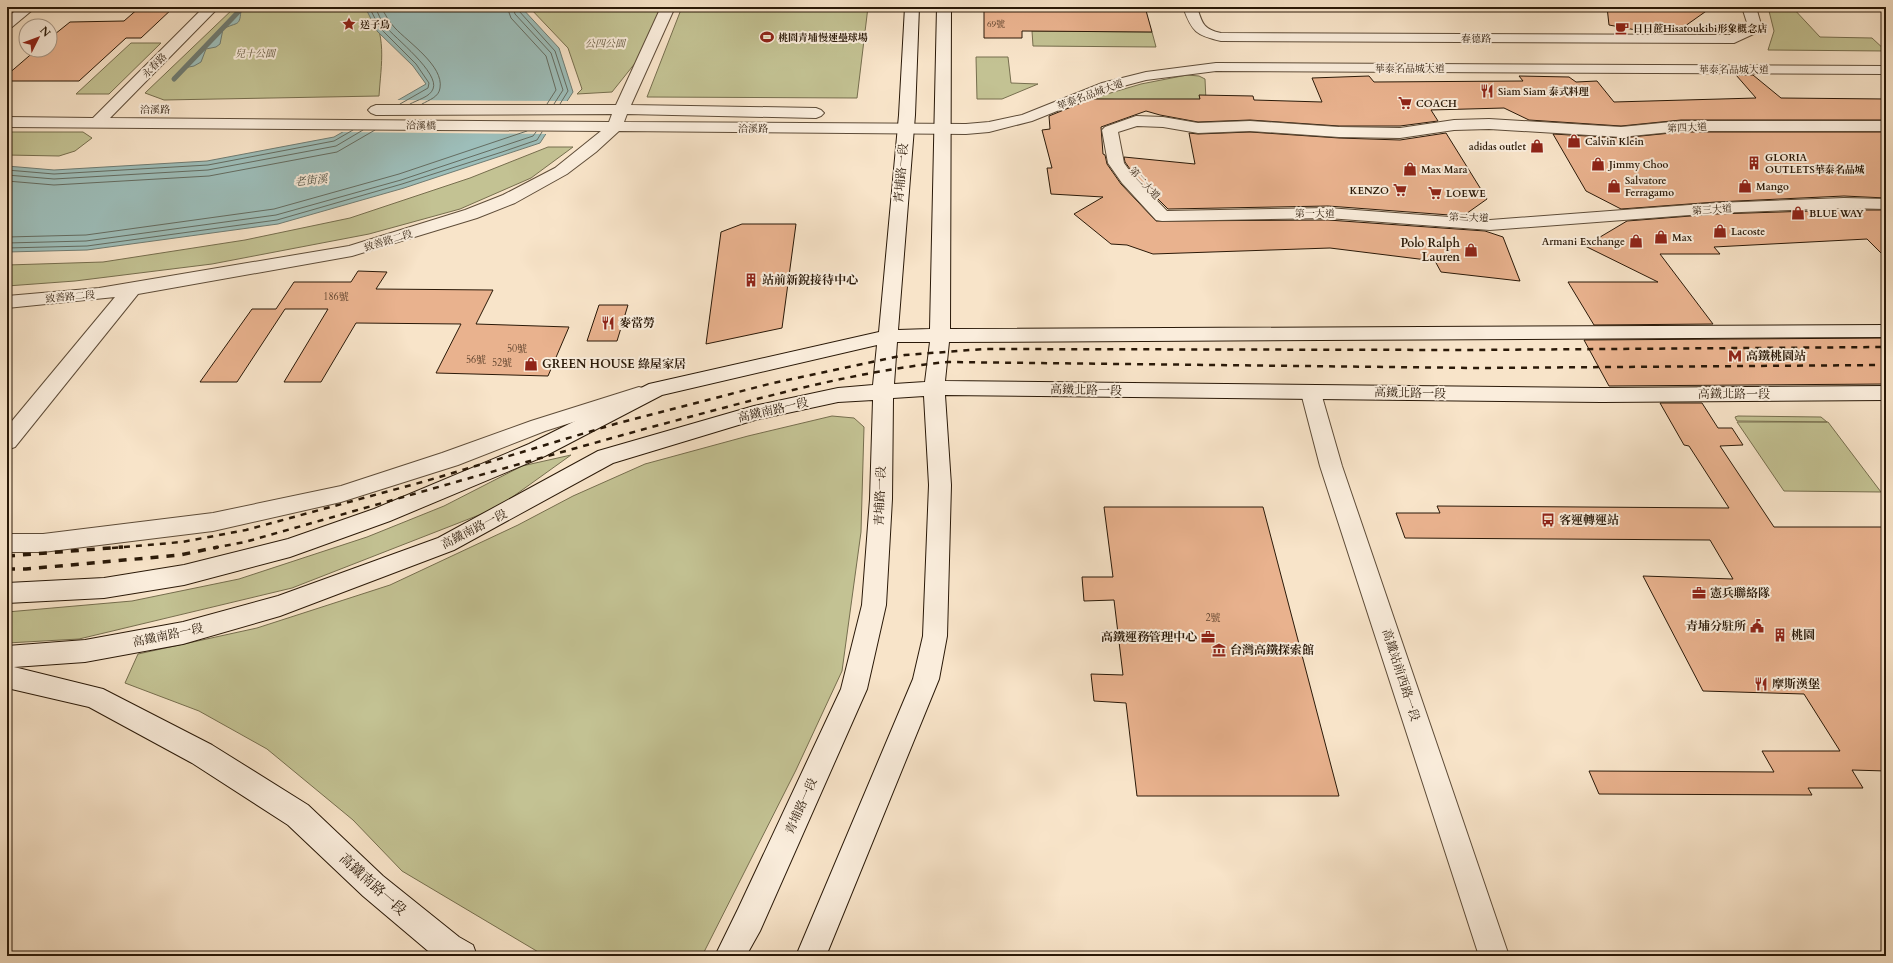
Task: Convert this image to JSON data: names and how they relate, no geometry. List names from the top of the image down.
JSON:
{
  "streets": {
    "street": [
      "春德路",
      "永春路",
      "華泰名品城大道",
      "洽溪路",
      "洽溪橋",
      "第四大道",
      "青埔路一段",
      "第二大道",
      "第三大道",
      "第一大道",
      "致善路二段",
      "高鐵北路一段",
      "高鐵南路一段",
      "高鐵站前西路一段"
    ]
  },
  "crossings": [
    ["永春路", "洽溪路"],
    ["華泰名品城大道", "洽溪路"],
    ["洽溪路", "洽溪橋"],
    ["洽溪路", "青埔路一段"],
    ["洽溪路", "致善路二段"],
    ["第四大道", "第二大道"],
    ["青埔路一段", "高鐵南路一段"],
    ["第二大道", "第三大道"],
    ["第二大道", "第一大道"],
    ["第三大道", "第一大道"],
    ["高鐵北路一段", "高鐵南路一段"],
    ["高鐵北路一段", "高鐵站前西路一段"]
  ],
  "water": ["老街溪"],
  "parks": ["公四公園", "兒十公園"],
  "places": {
    "place": ["送子鳥"],
    "cafe": ["日日蔗Hisatoukibi形象概念店"],
    "sports": ["桃園青埔慢速壘球場"],
    "restaurant": ["Siam Siam 泰式料理", "麥當勞", "摩斯漢堡"],
    "supermarket": ["COACH", "KENZO", "LOEWE"],
    "shop": [
      "Calvin Klein",
      "adidas outlet",
      "Jimmy Choo",
      "Max Mara",
      "Salvatore Ferragamo",
      "Mango",
      "BLUE WAY",
      "Lacoste",
      "Max",
      "Armani Exchange",
      "Polo Ralph Lauren",
      "GREEN HOUSE 綠屋家居"
    ],
    "building": ["GLORIA OUTLETS華泰名品城", "站前新銳接待中心", "桃園"],
    "metro station": ["高鐵桃園站"],
    "bus stop": ["客運轉運站"],
    "office": ["憲兵聯絡隊", "高鐵運務管理中心"],
    "public building": ["青埔分駐所"],
    "museum": ["台灣高鐵探索館"]
  },
  "house_numbers": [
    "69號",
    "186號",
    "50號",
    "56號",
    "52號",
    "2號"
  ],
  "north": "top right"
}
